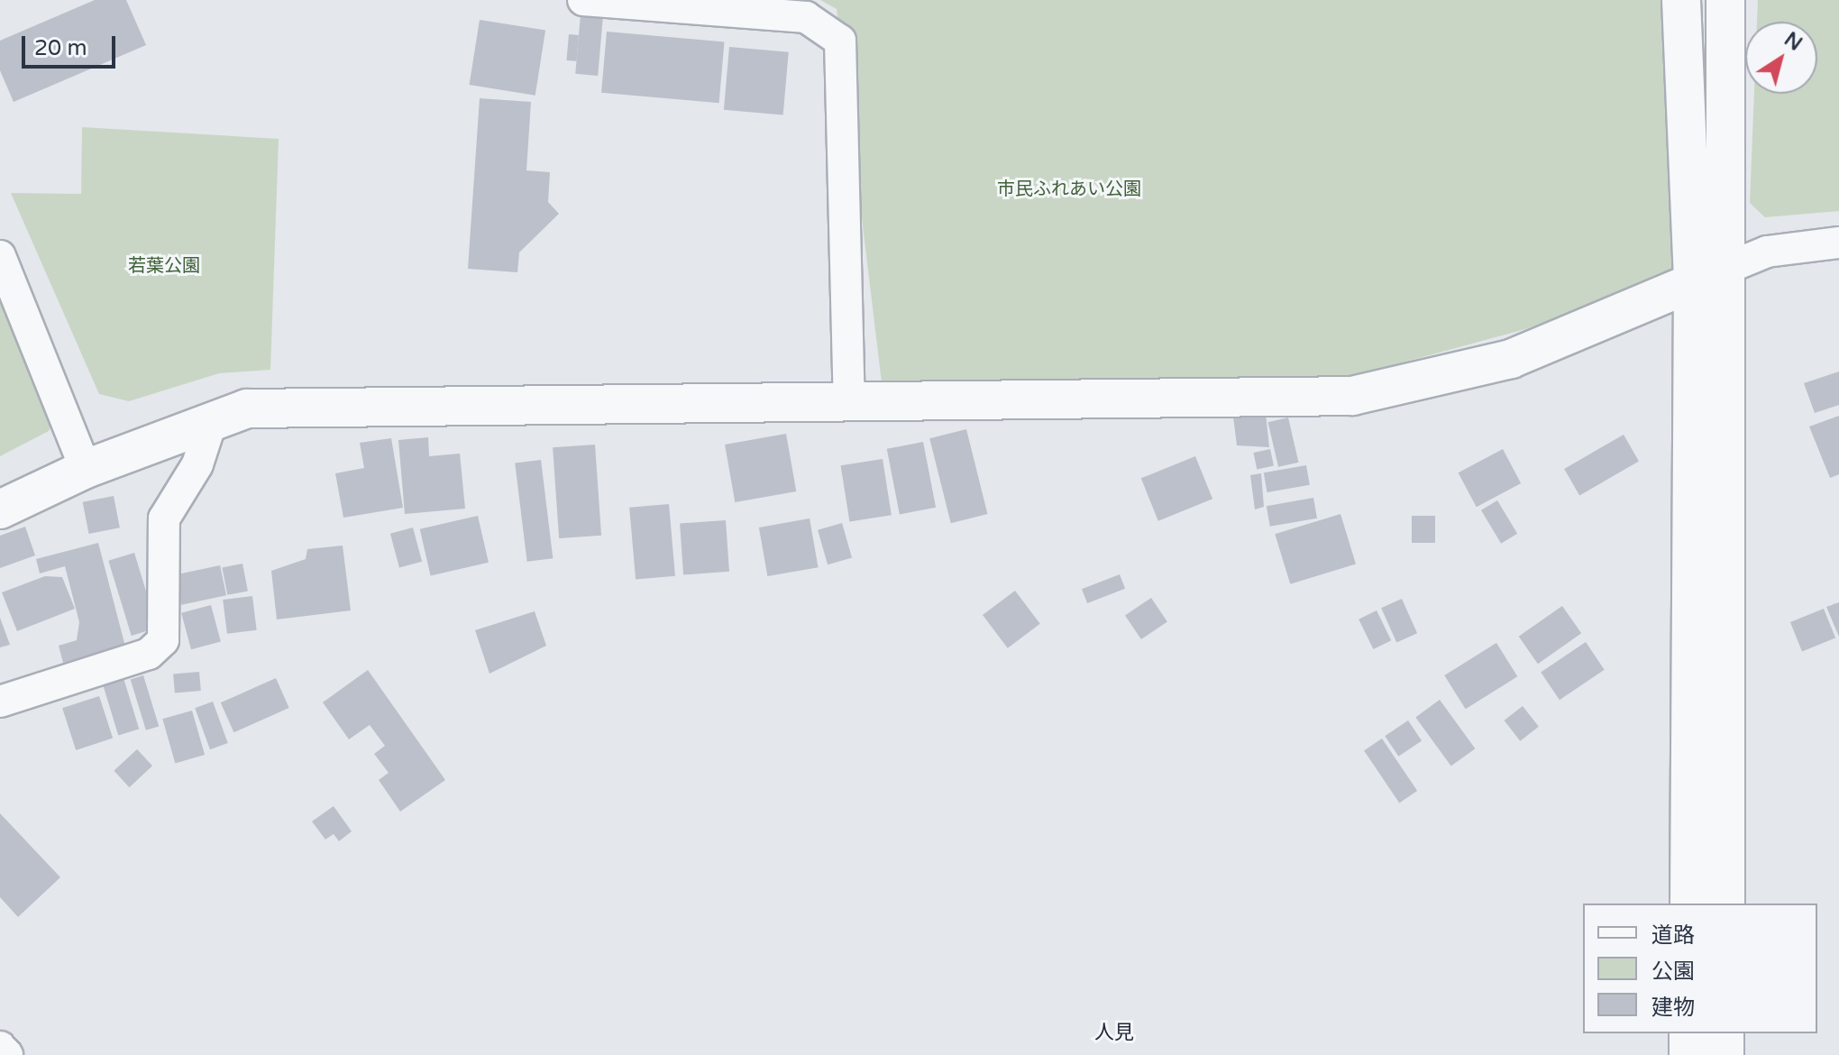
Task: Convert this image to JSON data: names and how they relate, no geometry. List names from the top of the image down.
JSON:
{
  "districts": ["人見"],
  "parks": ["市民ふれあい公園", "若葉公園"],
  "legend": ["道路", "公園", "建物"],
  "scale_bar": "20 m",
  "north": "top right"
}
